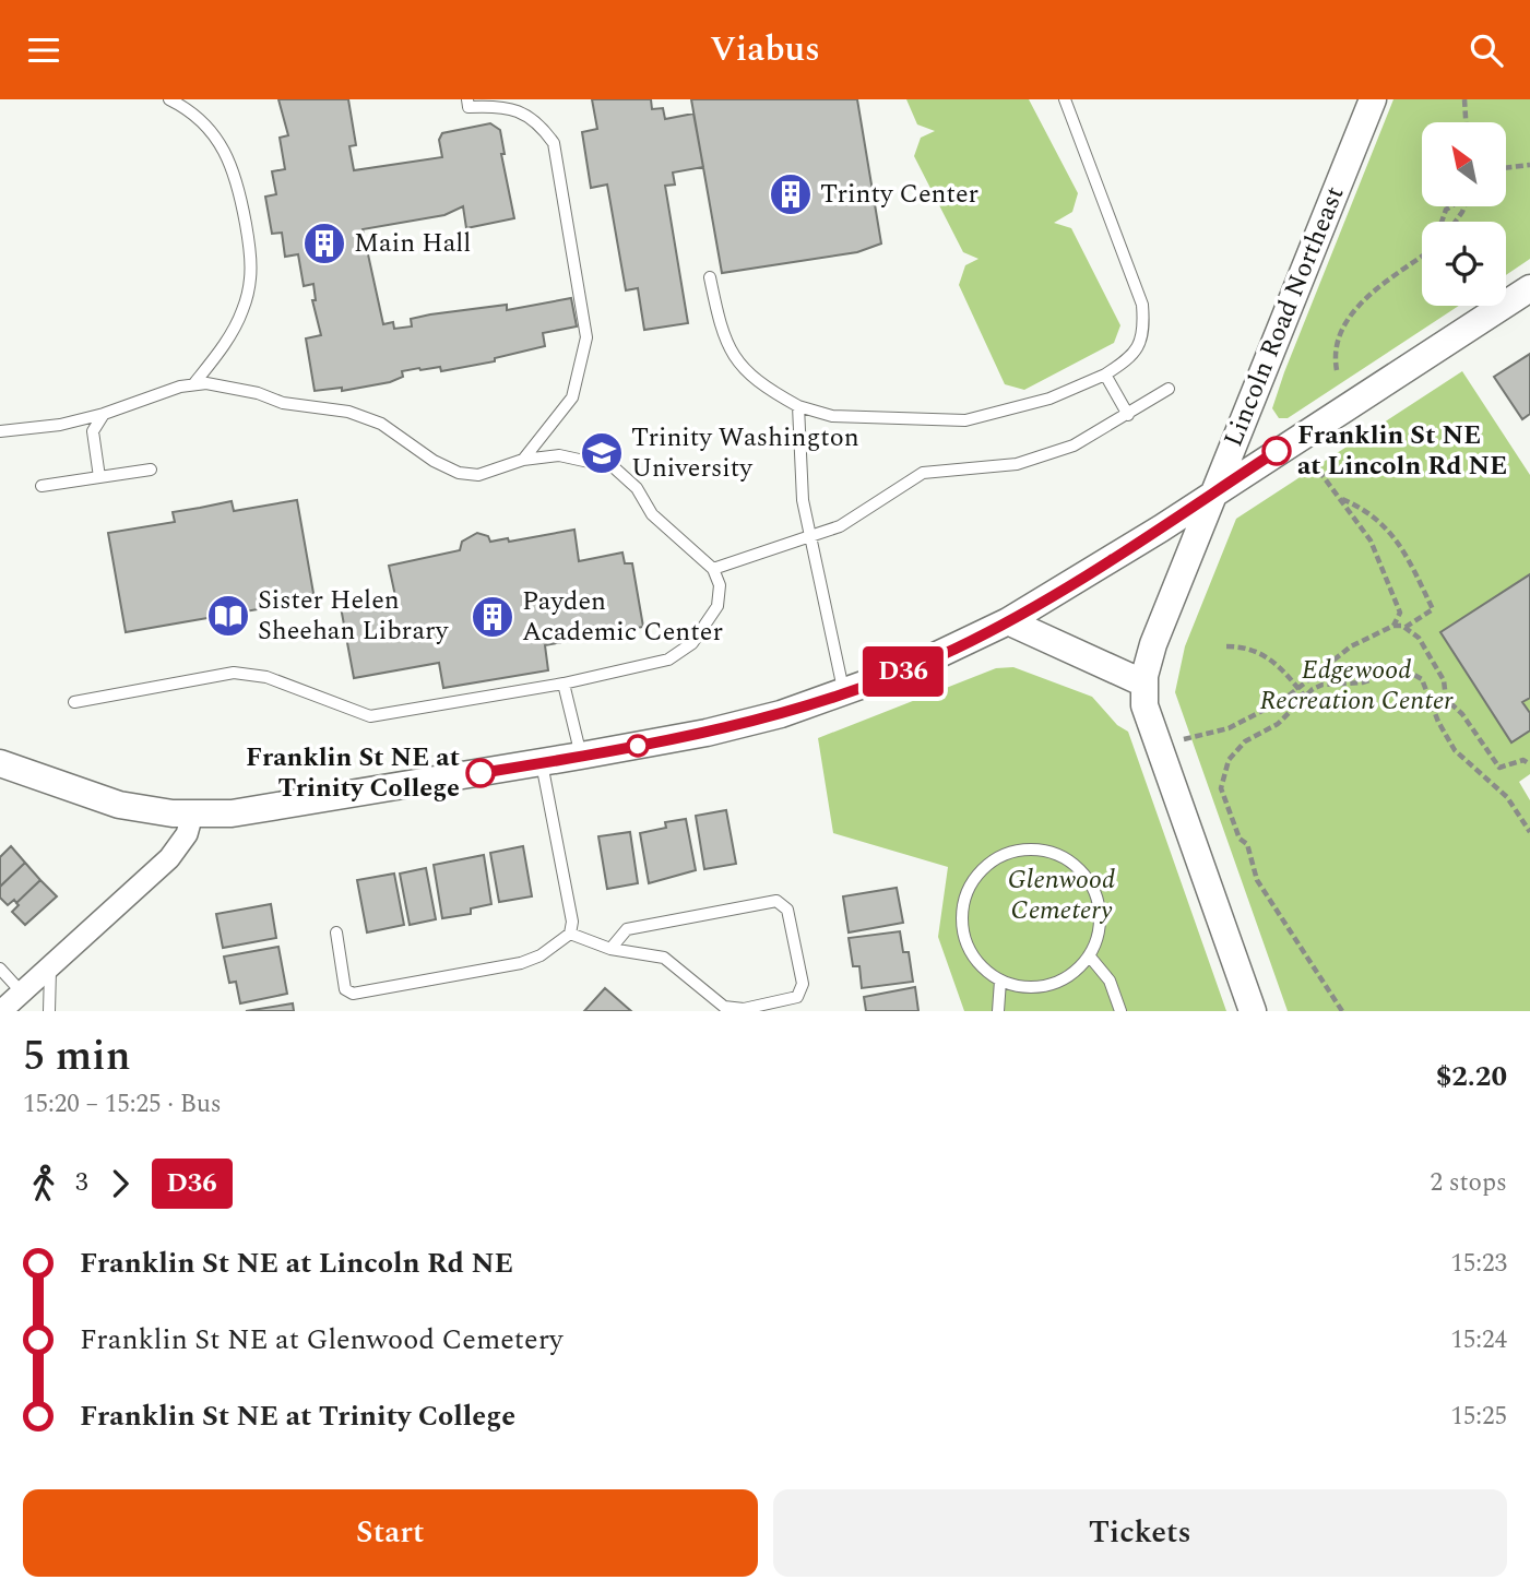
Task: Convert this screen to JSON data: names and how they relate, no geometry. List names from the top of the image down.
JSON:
{
  "streets": {
    "street": ["Lincoln Road Northeast"]
  },
  "parks": ["Edgewood Recreation Center", "Glenwood Cemetery"],
  "places": {
    "building": ["Trinty Center", "Main Hall", "Payden Academic Center"],
    "other": ["Franklin St NE at Lincoln Rd NE", "Franklin St NE at Trinity College"],
    "school or university": ["Trinity Washington University"],
    "library": ["Sister Helen Sheehan Library"]
  },
  "lines": ["bus line D36"],
  "north": "top left",
  "page": {
    "header": "Viabus",
    "on_map": "D36",
    "heading": ["5 min", "15:20 – 15:25 · Bus", "$2.20"],
    "legs": ["3", "D36", "2 stops"],
    "list": [
      {
        "name": "Franklin St NE at Lincoln Rd NE",
        "value": "15:23"
      },
      {
        "name": "Franklin St NE at Glenwood Cemetery",
        "value": "15:24"
      },
      {
        "name": "Franklin St NE at Trinity College",
        "value": "15:25"
      }
    ],
    "buttons": ["Start", "Tickets"]
  }
}
